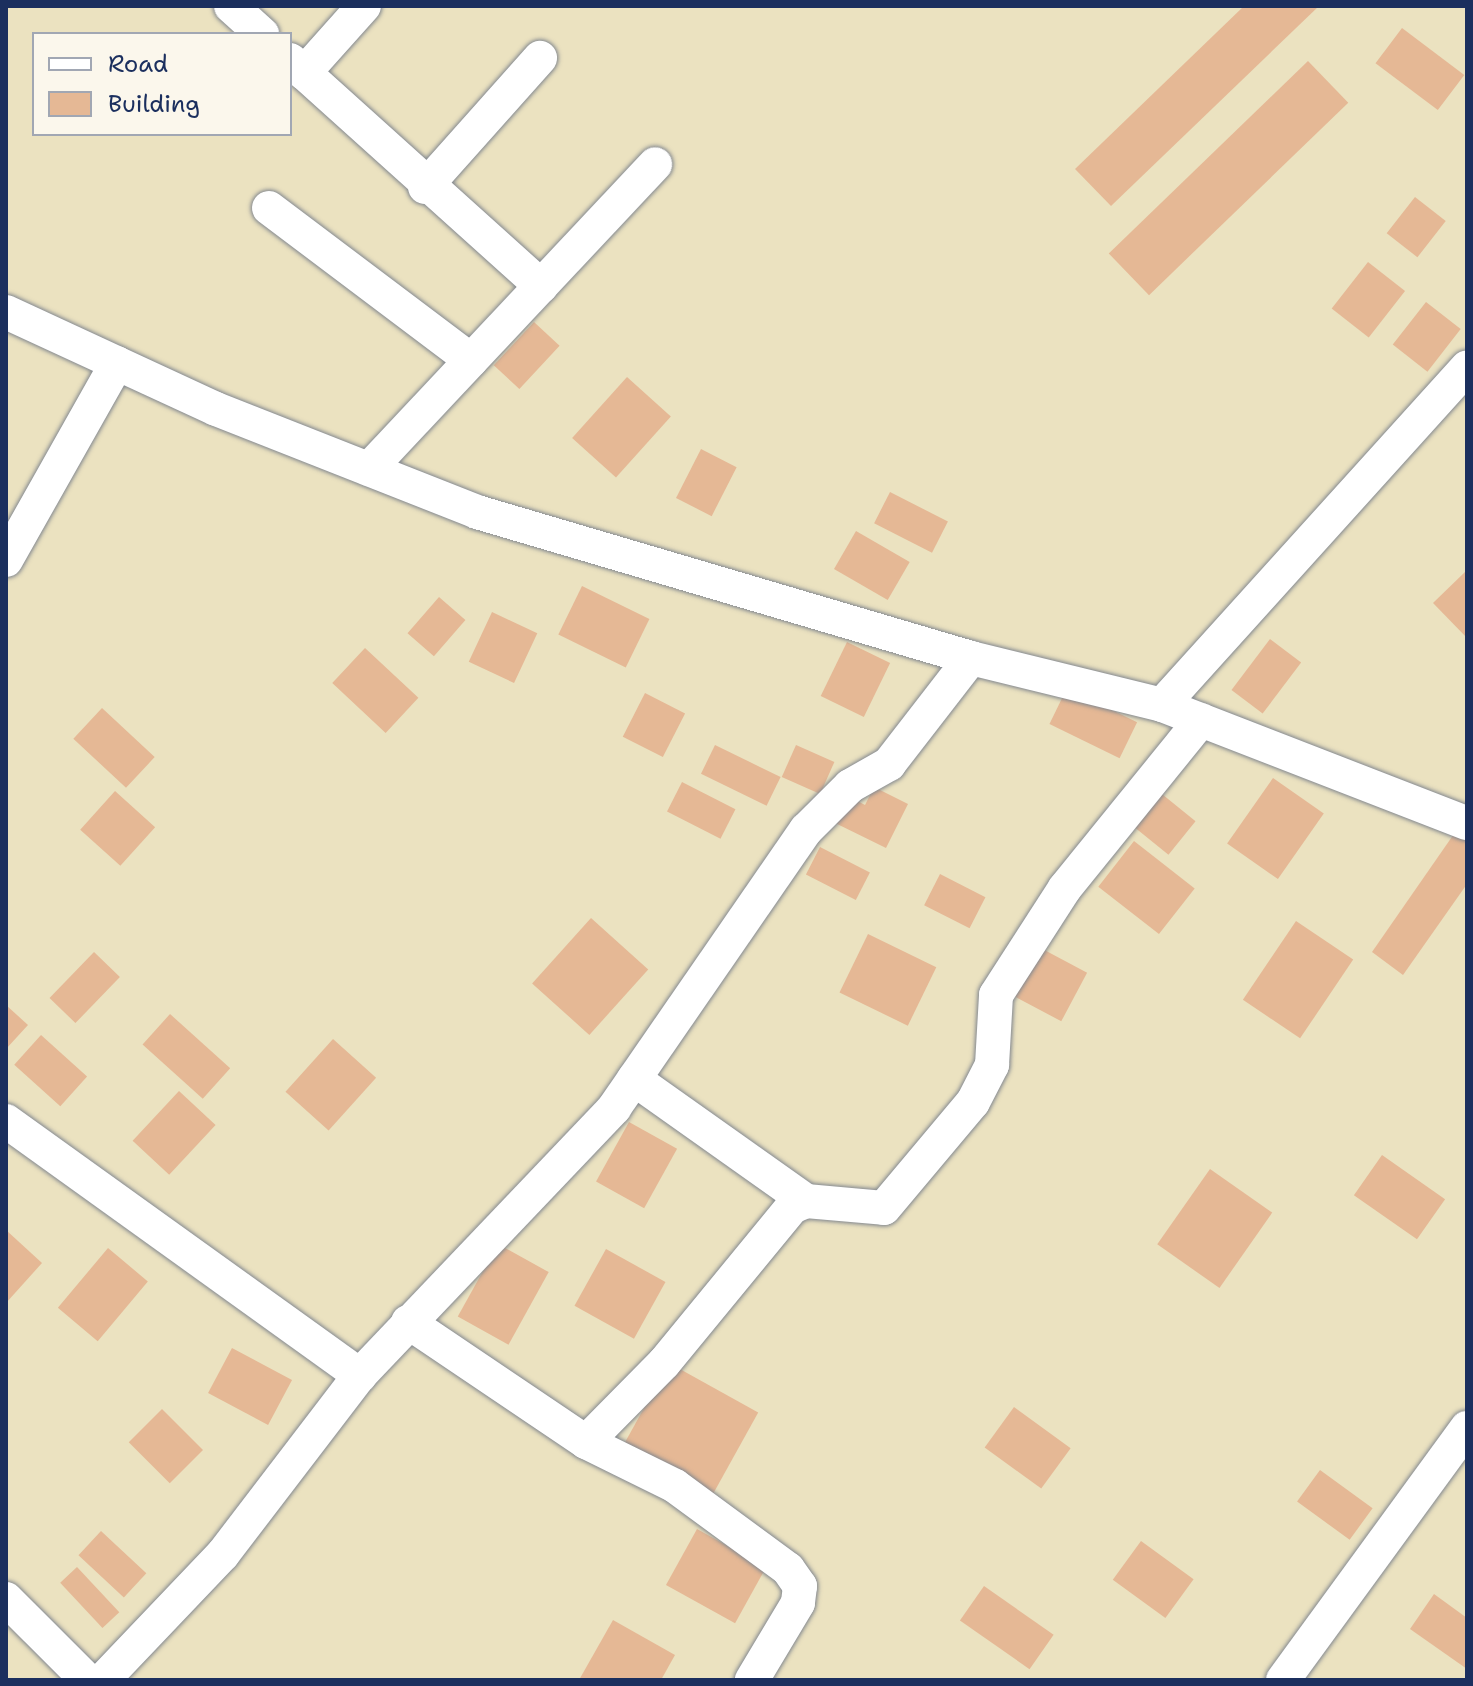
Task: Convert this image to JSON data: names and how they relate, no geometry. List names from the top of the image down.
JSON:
{
  "legend": ["Road", "Building"]
}
